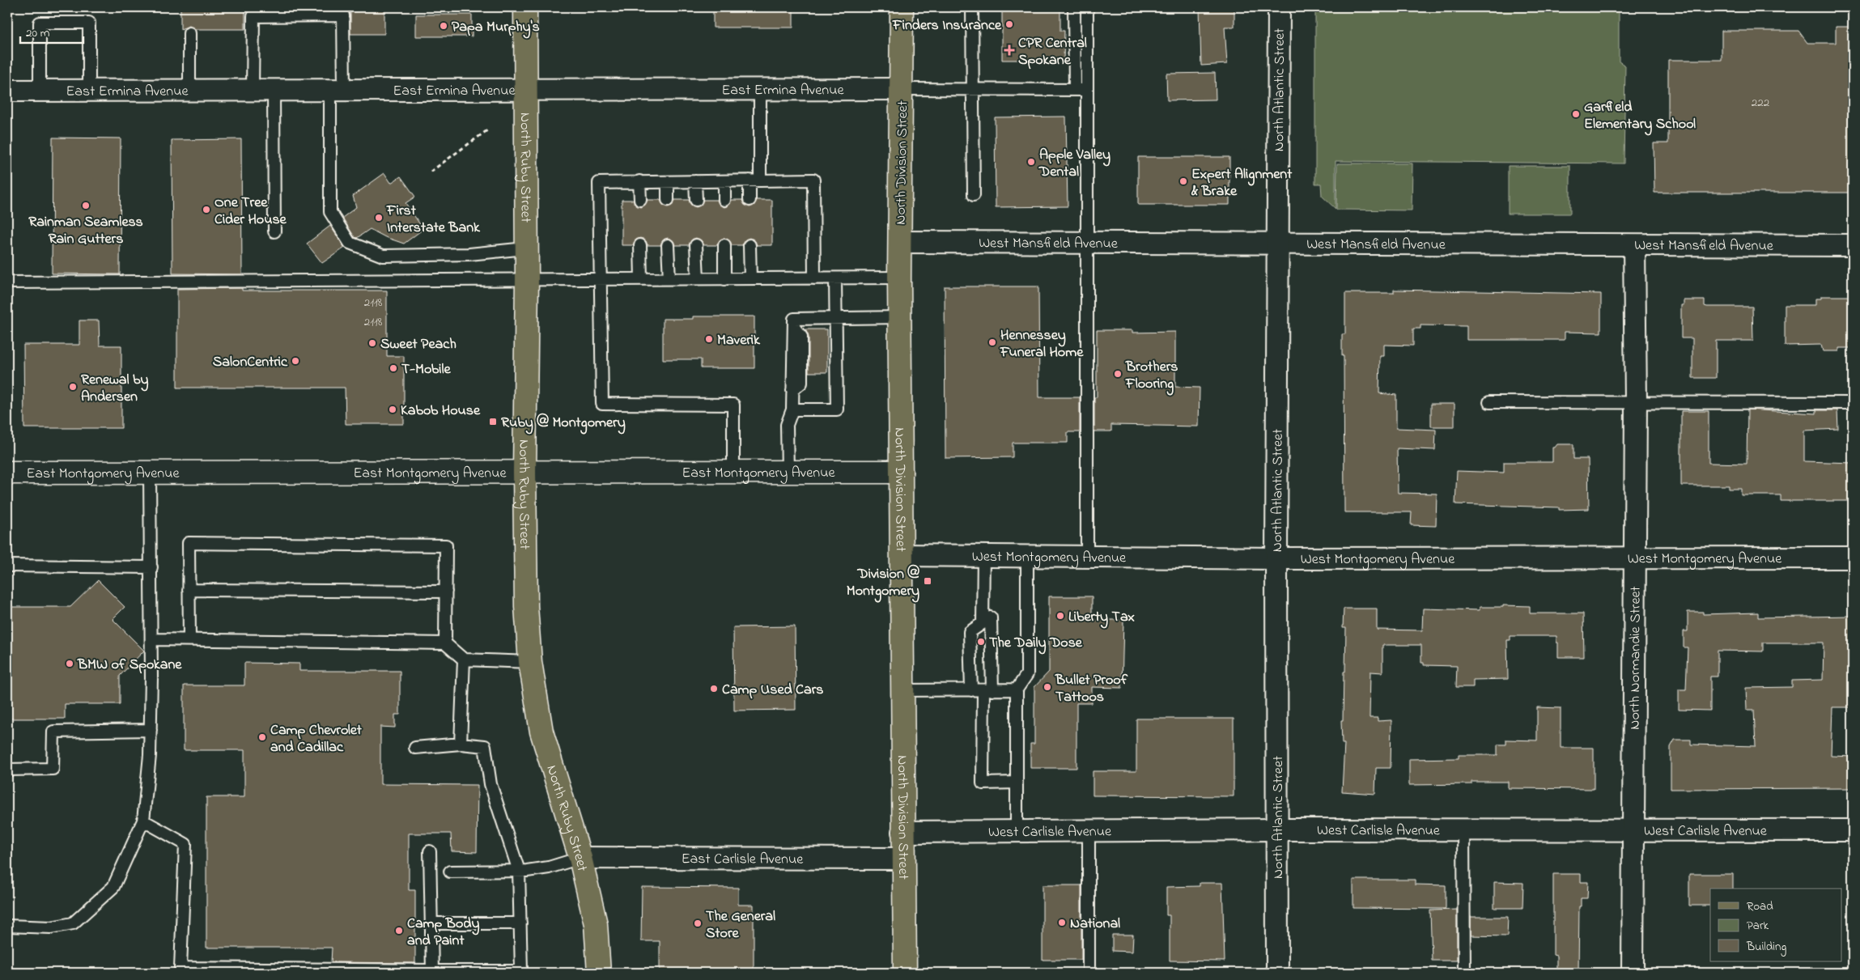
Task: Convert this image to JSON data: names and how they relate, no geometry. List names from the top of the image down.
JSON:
{
  "streets": {
    "main road": ["North Division Street", "North Ruby Street"],
    "street": [
      "East Ermina Avenue",
      "North Atlantic Street",
      "West Mansfield Avenue",
      "East Montgomery Avenue",
      "West Montgomery Avenue",
      "North Normandie Street",
      "West Carlisle Avenue",
      "East Carlisle Avenue"
    ]
  },
  "crossings": [
    ["East Ermina Avenue", "North Division Street"],
    ["East Ermina Avenue", "North Ruby Street"],
    ["North Atlantic Street", "West Mansfield Avenue"],
    ["North Atlantic Street", "West Montgomery Avenue"],
    ["North Atlantic Street", "West Carlisle Avenue"],
    ["North Division Street", "West Mansfield Avenue"],
    ["North Division Street", "East Montgomery Avenue"],
    ["North Division Street", "West Montgomery Avenue"],
    ["North Division Street", "West Carlisle Avenue"],
    ["North Division Street", "East Carlisle Avenue"],
    ["North Ruby Street", "East Montgomery Avenue"],
    ["North Ruby Street", "East Carlisle Avenue"],
    ["West Mansfield Avenue", "North Normandie Street"],
    ["West Montgomery Avenue", "North Normandie Street"],
    ["North Normandie Street", "West Carlisle Avenue"]
  ],
  "places": {
    "other": [
      "Finders Insurance",
      "Papa Murphy's",
      "Garfield Elementary School",
      "Apple Valley Dental",
      "Expert Alignment & Brake",
      "Rainman Seamless Rain Gutters",
      "One Tree Cider House",
      "First Interstate Bank",
      "Maverik",
      "Hennessey Funeral Home",
      "Sweet Peach",
      "SalonCentric",
      "T-Mobile",
      "Brothers Flooring",
      "Renewal by Andersen",
      "Kabob House",
      "Liberty Tax",
      "The Daily Dose",
      "BMW of Spokane",
      "Bullet Proof Tattoos",
      "Camp Used Cars",
      "Camp Chevrolet and Cadillac",
      "National",
      "The General Store",
      "Camp Body and Paint"
    ],
    "health": ["CPR Central Spokane"],
    "transit": ["Ruby @ Montgomery", "Division @ Montgomery"]
  },
  "house_numbers": ["222", "2118", "2118"],
  "legend": ["Road", "Park", "Building"],
  "scale_bar": "20 m"
}
